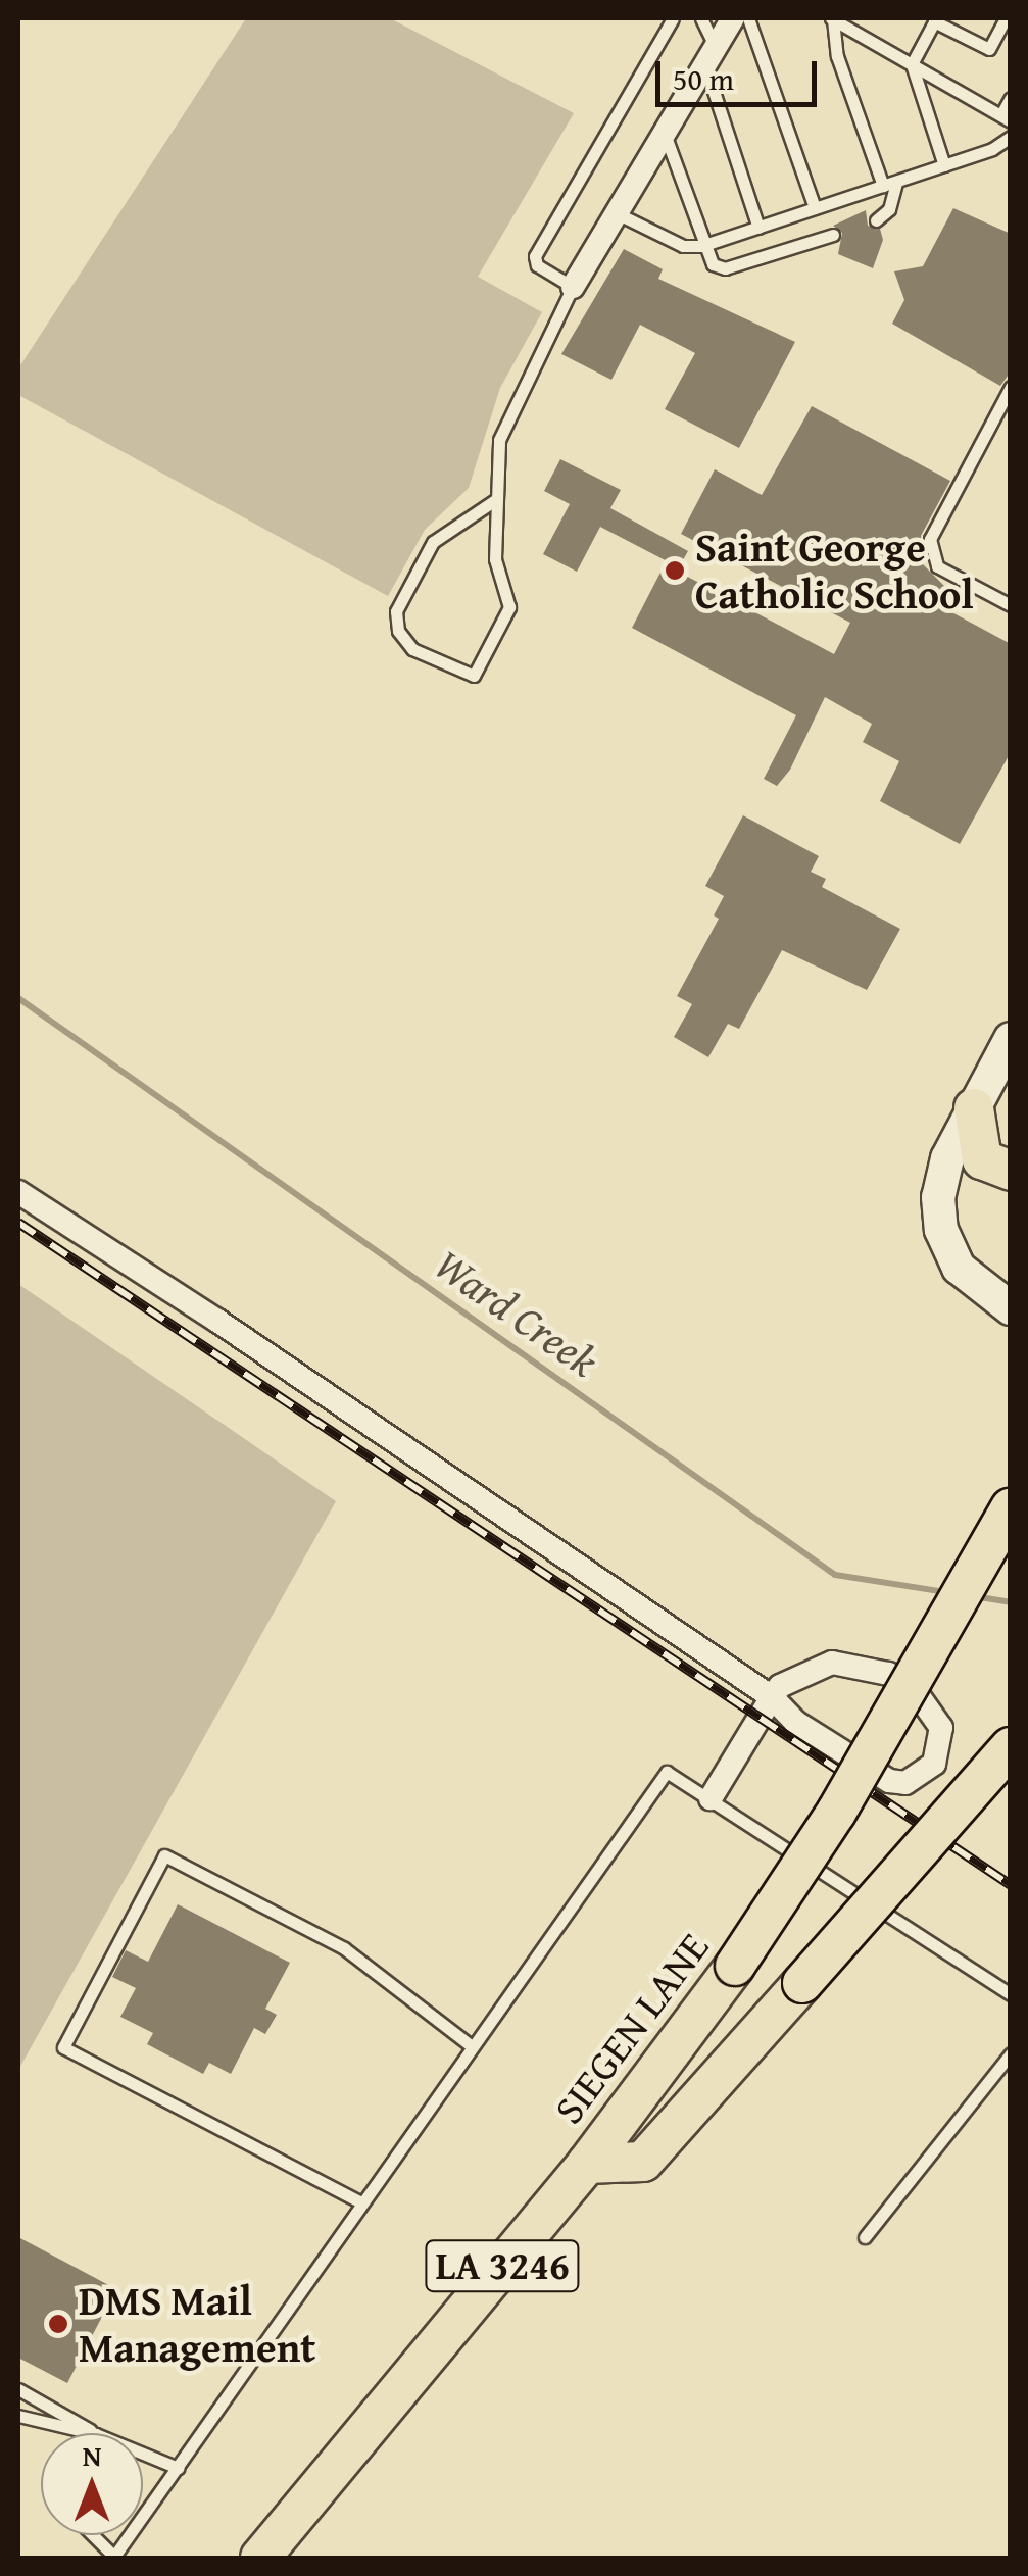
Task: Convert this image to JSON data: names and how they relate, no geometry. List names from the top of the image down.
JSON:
{
  "streets": {
    "main road": ["SIEGEN LANE", "LA 3246"]
  },
  "water": ["Ward Creek"],
  "places": ["Saint George Catholic School", "DMS Mail Management"],
  "scale_bar": "50 m",
  "north": "top"
}
